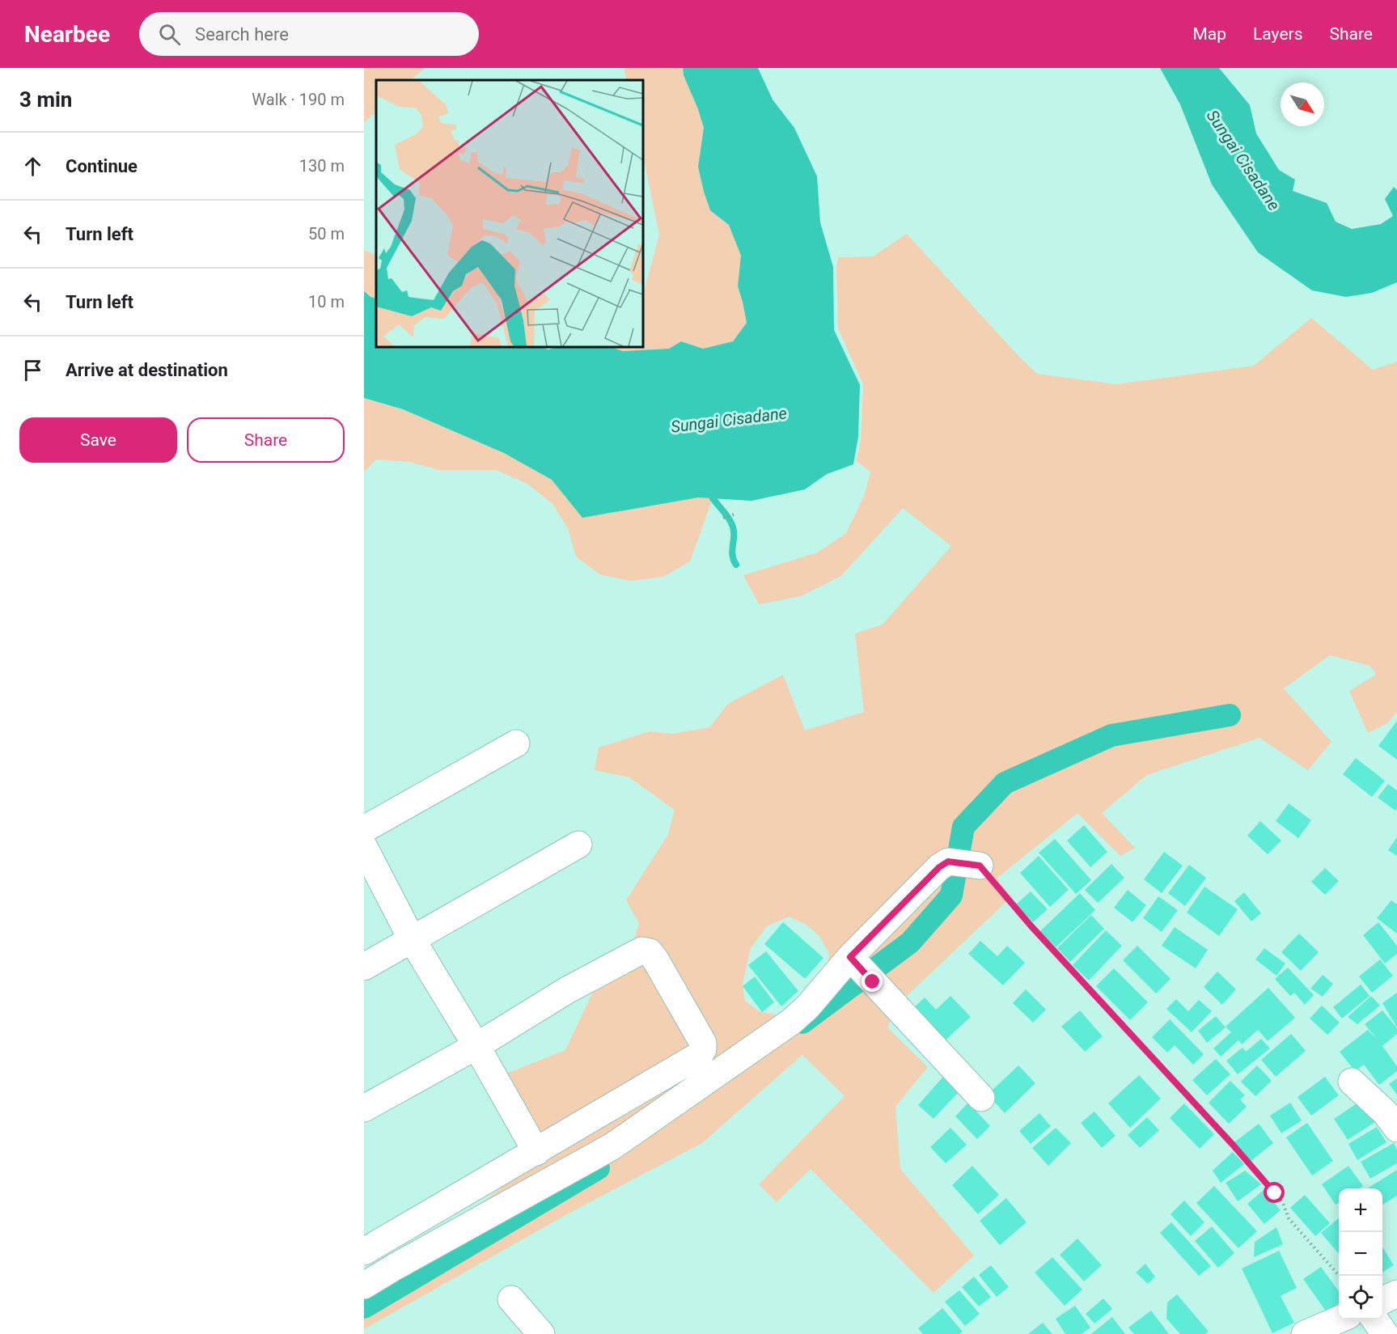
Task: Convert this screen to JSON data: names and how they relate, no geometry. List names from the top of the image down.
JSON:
{
  "water": ["Sungai Cisadane"],
  "north": "bottom right",
  "page": {
    "header": "Nearbee",
    "search": "Search here",
    "nav": ["Map", "Layers", "Share"],
    "heading": ["3 min", "Walk · 190 m"],
    "list": [
      ["Continue", "130 m"],
      ["Turn left", "50 m"],
      ["Turn left", "10 m"],
      "Arrive at destination"
    ],
    "buttons": ["Save", "Share"],
    "map_buttons": ["+", "−"]
  }
}
